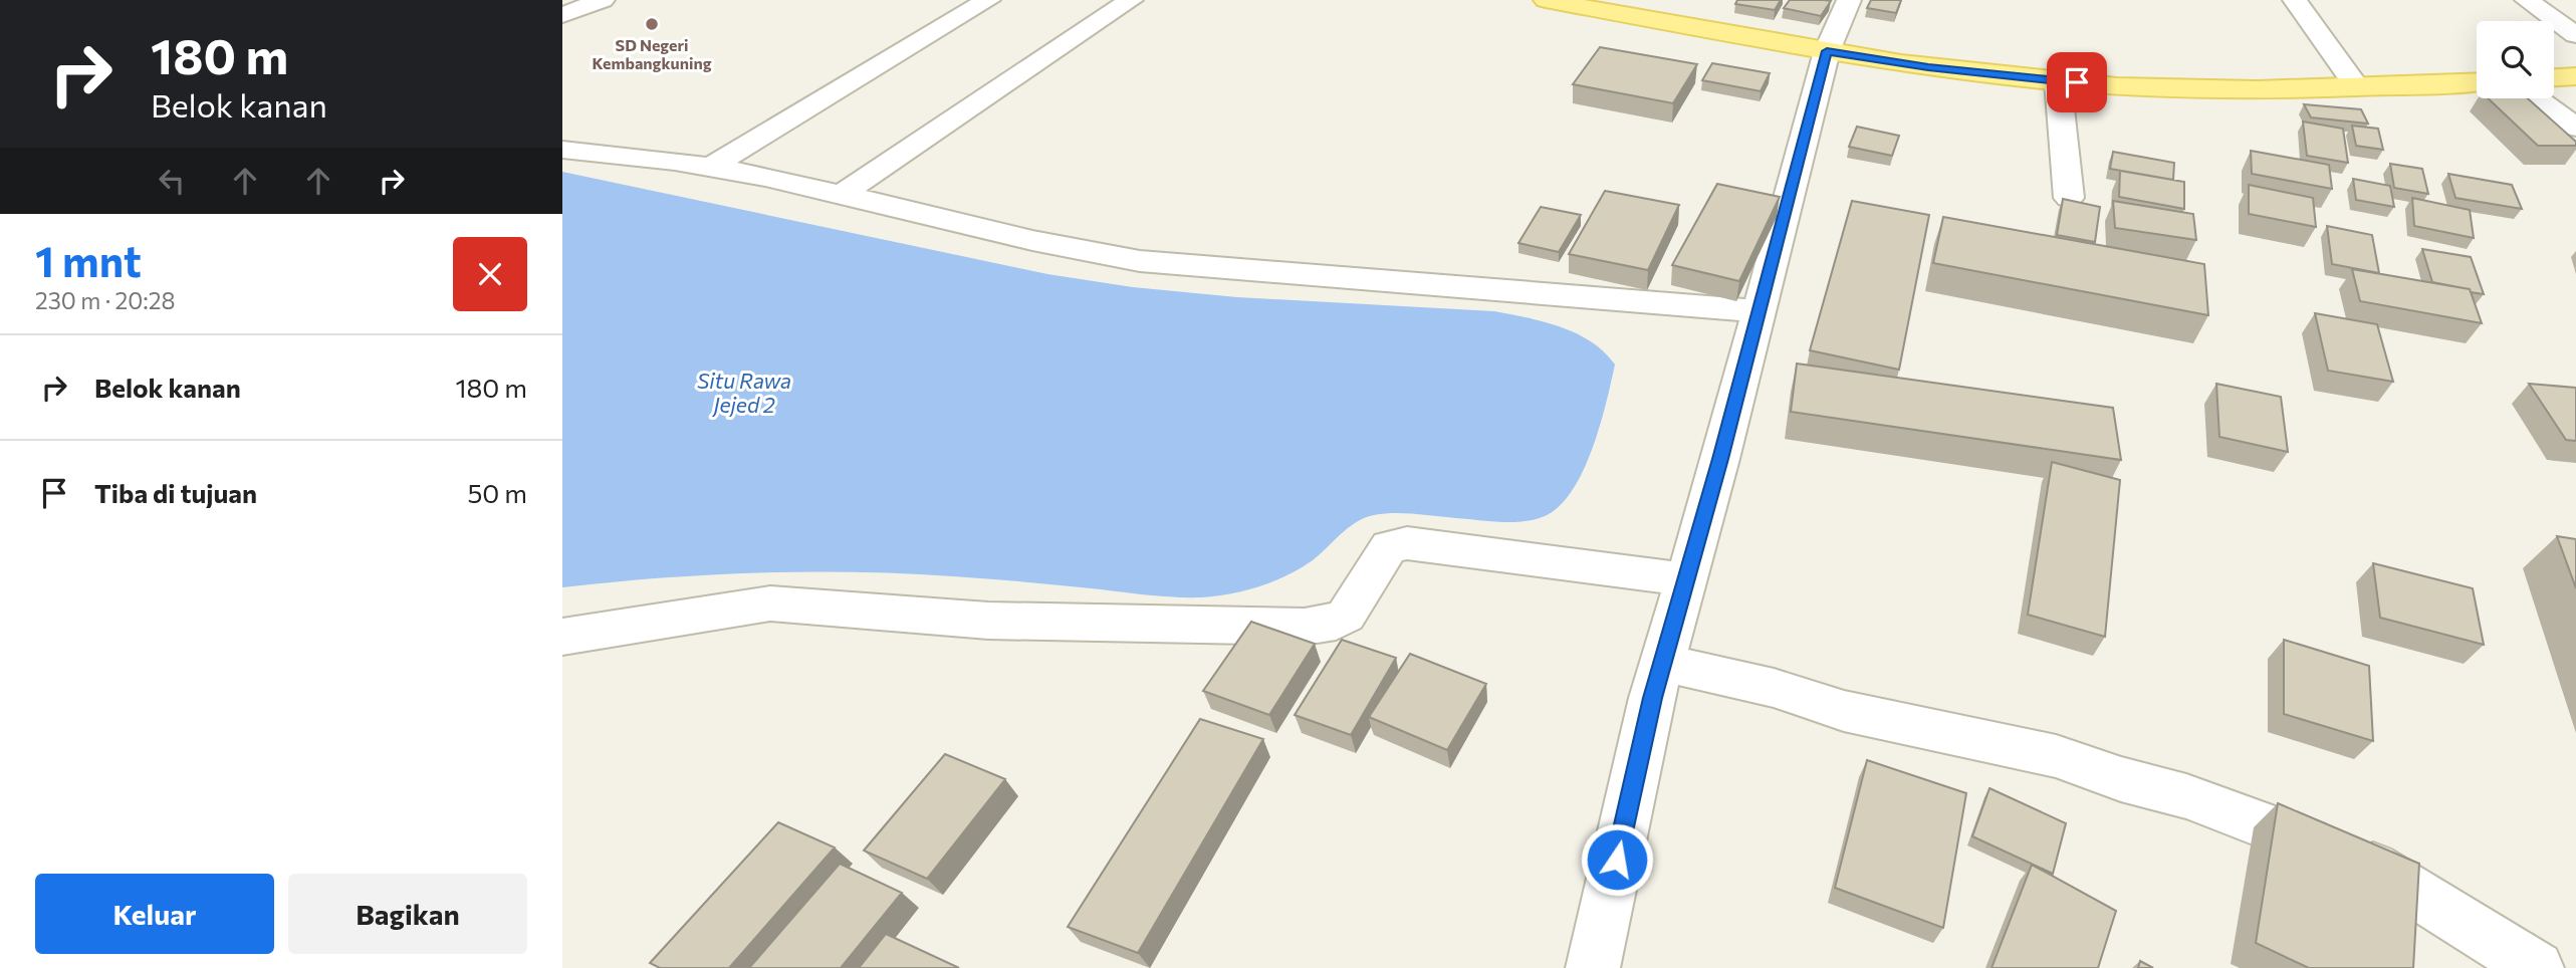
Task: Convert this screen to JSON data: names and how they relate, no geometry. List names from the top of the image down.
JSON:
{
  "water": ["Situ Rawa Jejed 2"],
  "places": ["SD Negeri Kembangkuning"],
  "page": {
    "turn": ["180 m", "Belok kanan"],
    "heading": ["1 mnt", "230 m · 20:28"],
    "list": [
      {
        "name": "Belok kanan",
        "value": "180 m"
      },
      {
        "name": "Tiba di tujuan",
        "value": "50 m"
      }
    ],
    "buttons": ["Keluar", "Bagikan"]
  }
}
